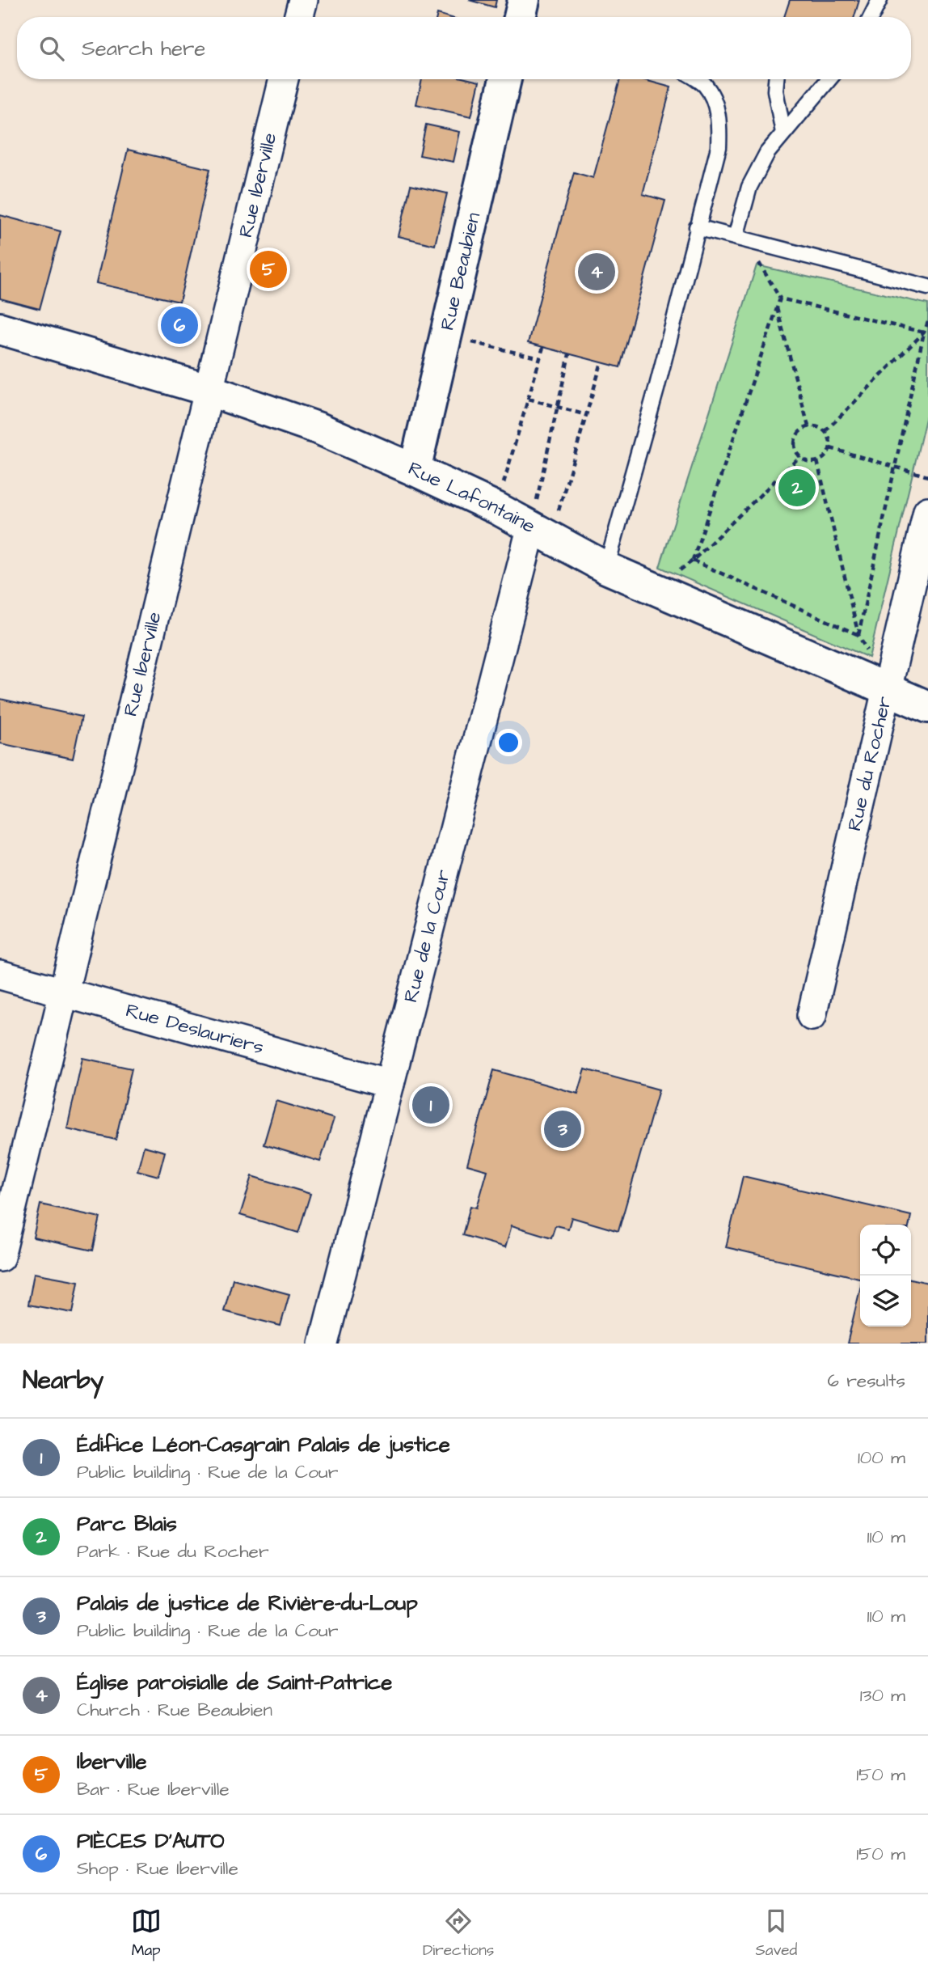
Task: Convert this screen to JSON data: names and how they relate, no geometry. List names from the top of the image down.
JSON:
{
  "streets": {
    "main road": ["Rue Beaubien", "Rue Lafontaine"],
    "street": [
      "Rue Iberville",
      "Rue du Rocher",
      "Rue de la Cour",
      "Rue Deslauriers"
    ]
  },
  "crossings": [
    ["Rue Iberville", "Rue Lafontaine"],
    ["Rue Iberville", "Rue Deslauriers"],
    ["Rue Beaubien", "Rue Lafontaine"],
    ["Rue Lafontaine", "Rue du Rocher"],
    ["Rue Lafontaine", "Rue de la Cour"],
    ["Rue de la Cour", "Rue Deslauriers"]
  ],
  "page": {
    "search": "Search here",
    "pins": [
      "5",
      "4",
      "6",
      "2",
      "1",
      "3"
    ],
    "heading": ["Nearby", "6 results"],
    "list": [
      {
        "mark": "1",
        "name": "Édifice Léon-Casgrain Palais de justice",
        "note": "Public building · Rue de la Cour",
        "value": "100 m"
      },
      {
        "mark": "2",
        "name": "Parc Blais",
        "note": "Park · Rue du Rocher",
        "value": "110 m"
      },
      {
        "mark": "3",
        "name": "Palais de justice de Rivière-du-Loup",
        "note": "Public building · Rue de la Cour",
        "value": "110 m"
      },
      {
        "mark": "4",
        "name": "Église paroisialle de Saint-Patrice",
        "note": "Church · Rue Beaubien",
        "value": "130 m"
      },
      {
        "mark": "5",
        "name": "Iberville",
        "note": "Bar · Rue Iberville",
        "value": "150 m"
      },
      {
        "mark": "6",
        "name": "PIÈCES D'AUTO",
        "note": "Shop · Rue Iberville",
        "value": "150 m"
      }
    ],
    "nav": ["Map", "Directions", "Saved"]
  }
}
